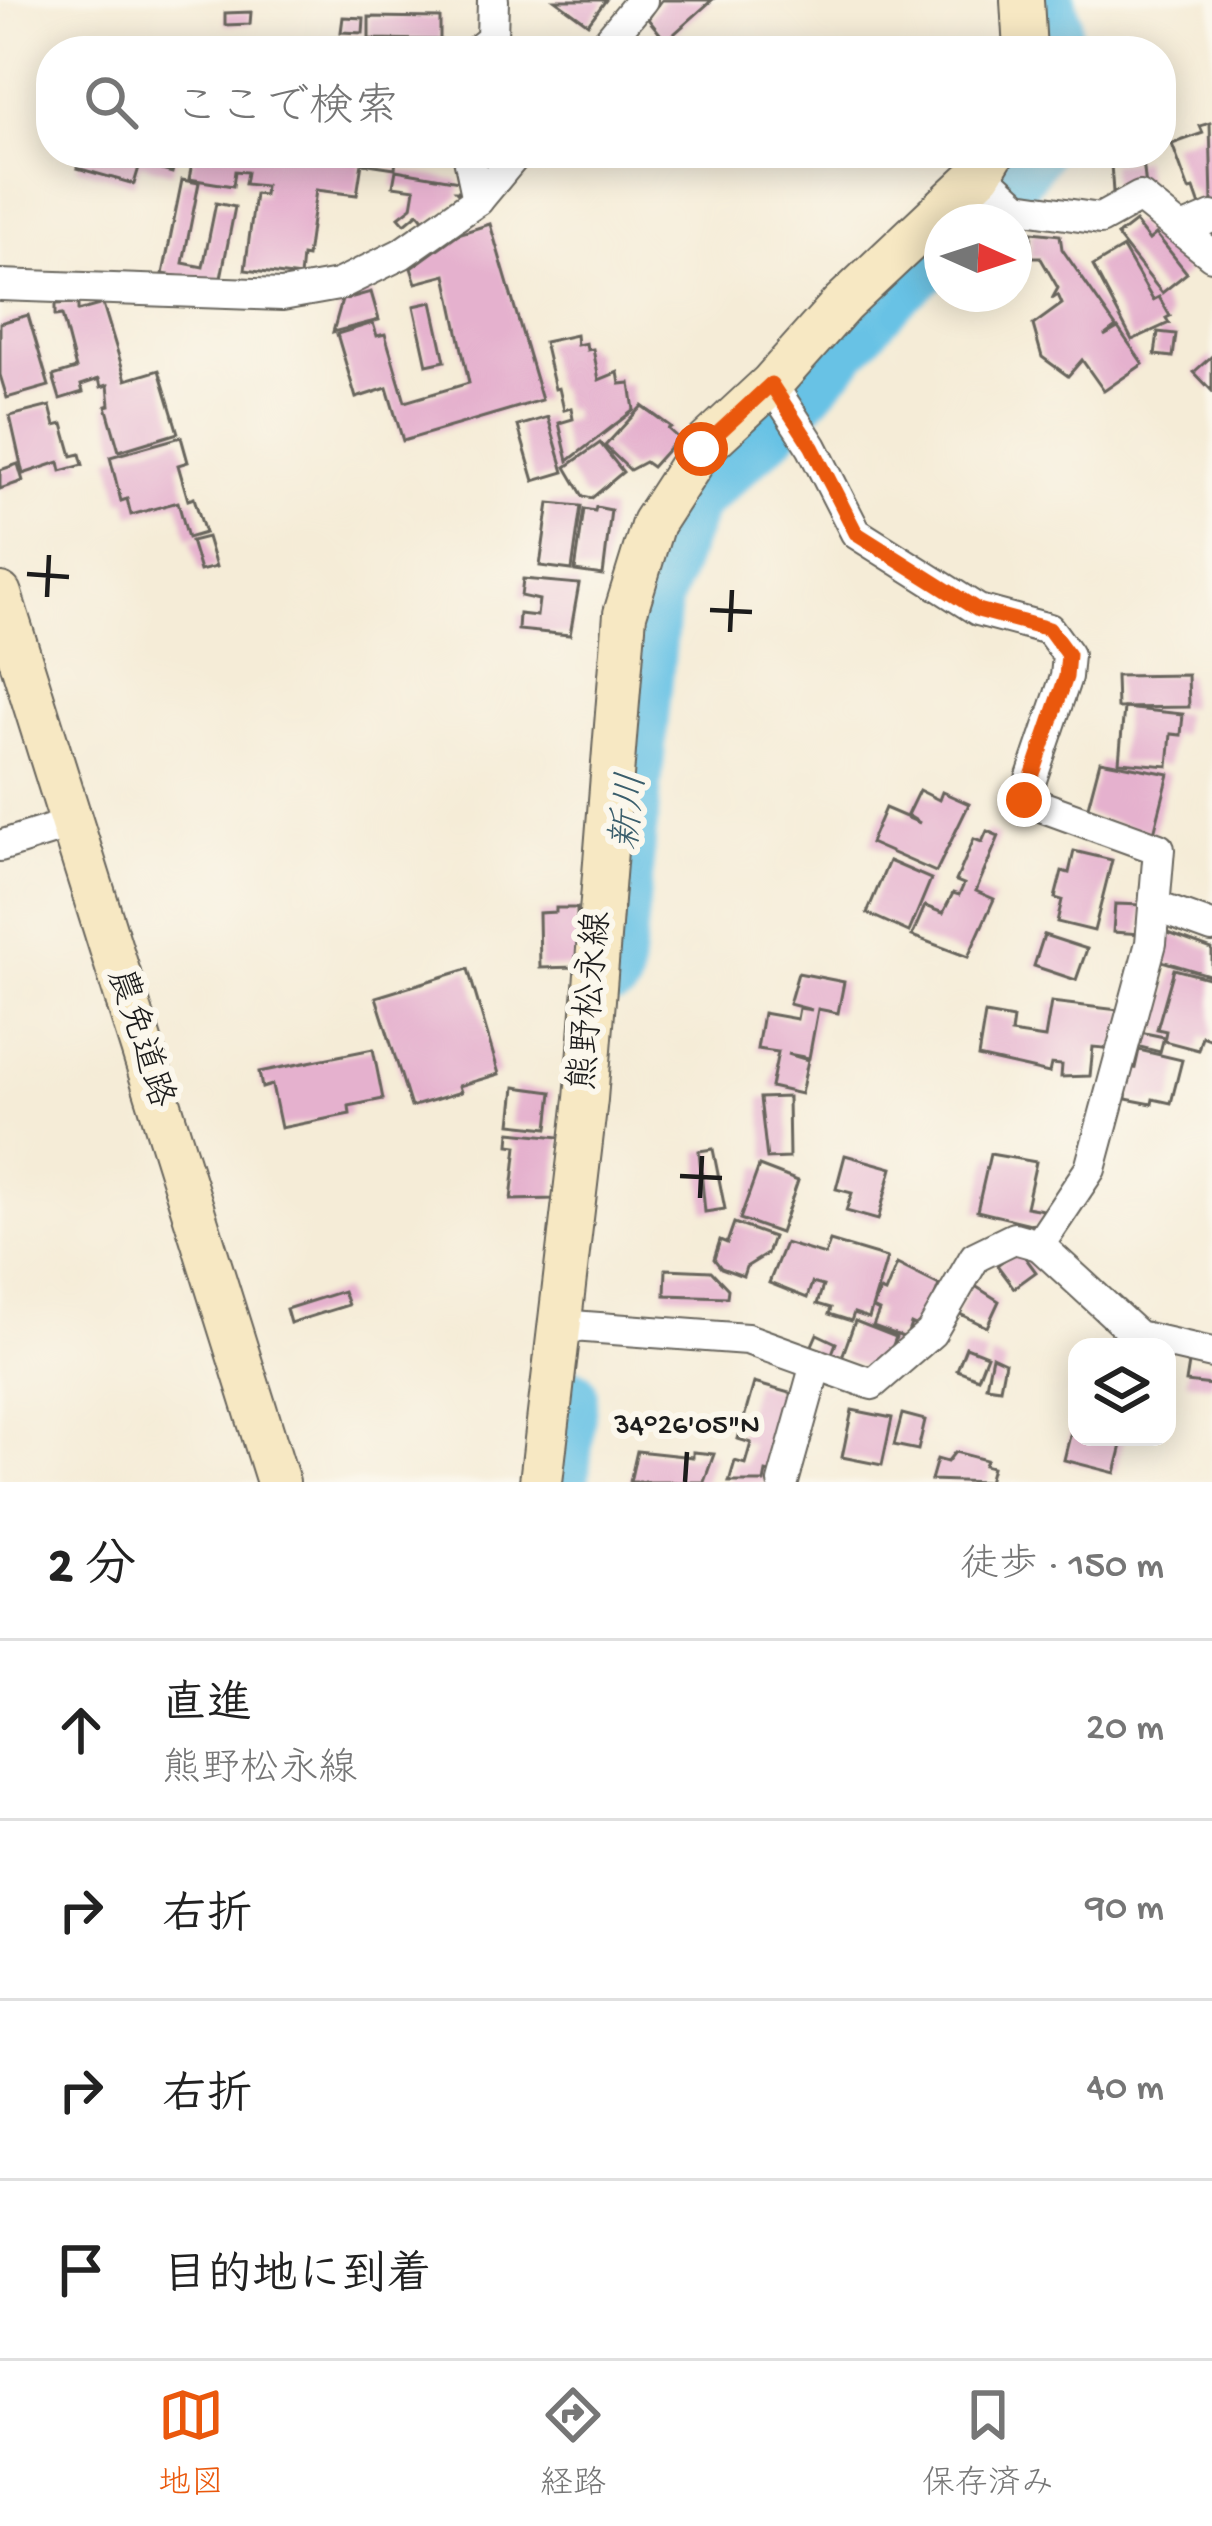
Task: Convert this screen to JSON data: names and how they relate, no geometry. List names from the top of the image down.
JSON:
{
  "streets": {
    "main road": ["熊野松永線", "農免道路"]
  },
  "water": ["新川"],
  "north": "right",
  "page": {
    "search": "ここで検索",
    "heading": ["2 分", "徒歩 · 150 m"],
    "list": [
      ["直進", "熊野松永線", "20 m"],
      ["右折", "90 m"],
      ["右折", "40 m"],
      "目的地に到着"
    ],
    "nav": ["地図", "経路", "保存済み"]
  },
  "coordinates": ["34°26'05\"N"]
}
